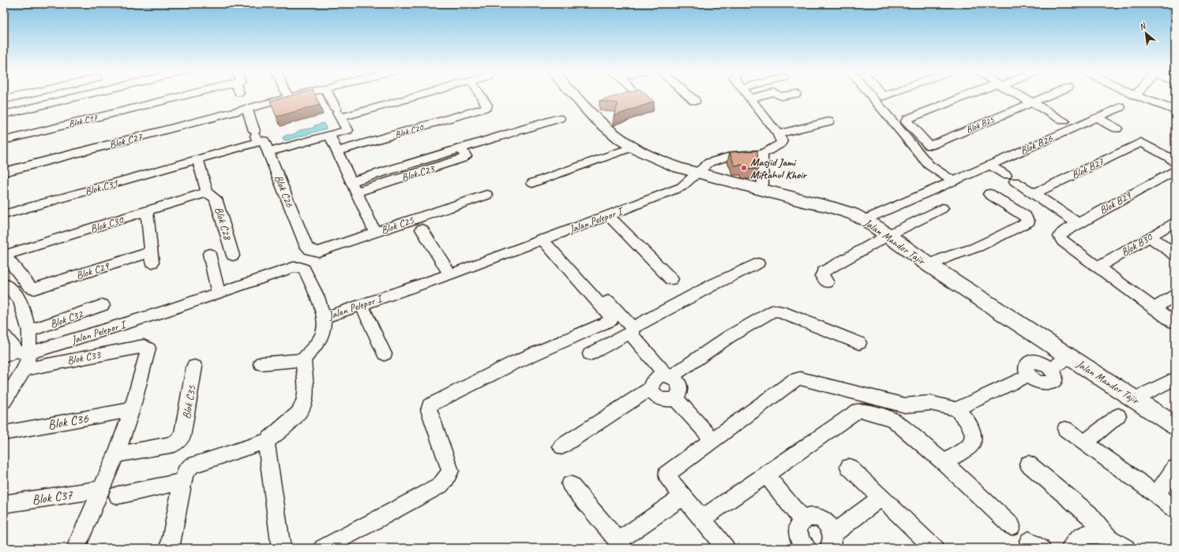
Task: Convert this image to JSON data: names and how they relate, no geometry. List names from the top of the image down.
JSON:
{
  "streets": {
    "street": [
      "Blok C17",
      "Blok B25",
      "Blok C20",
      "Blok C27",
      "Blok B26",
      "Blok B27",
      "Blok C23",
      "Blok C31",
      "Blok C26",
      "Blok B29",
      "Jalan Pelepor I",
      "Blok C28",
      "Blok C30",
      "Blok C25",
      "Jalan Mandor Tajir",
      "Blok B30",
      "Blok C29",
      "Blok C32",
      "Blok C33",
      "Blok C35",
      "Blok C36",
      "Blok C37"
    ]
  },
  "crossings": [
    ["Blok C20", "Blok C25"],
    ["Blok B26", "Jalan Mandor Tajir"],
    ["Blok B27", "Blok B29"],
    ["Blok C23", "Blok C25"],
    ["Blok C31", "Blok C26"],
    ["Blok C31", "Blok C28"],
    ["Blok C26", "Blok C25"],
    ["Blok B29", "Blok B30"],
    ["Jalan Pelepor I", "Jalan Mandor Tajir"],
    ["Blok C28", "Blok C30"],
    ["Blok C30", "Blok C29"],
    ["Blok C33", "Blok C36"]
  ],
  "places": ["Masjid Jami Miftahul Khoir"],
  "north": "top left"
}
